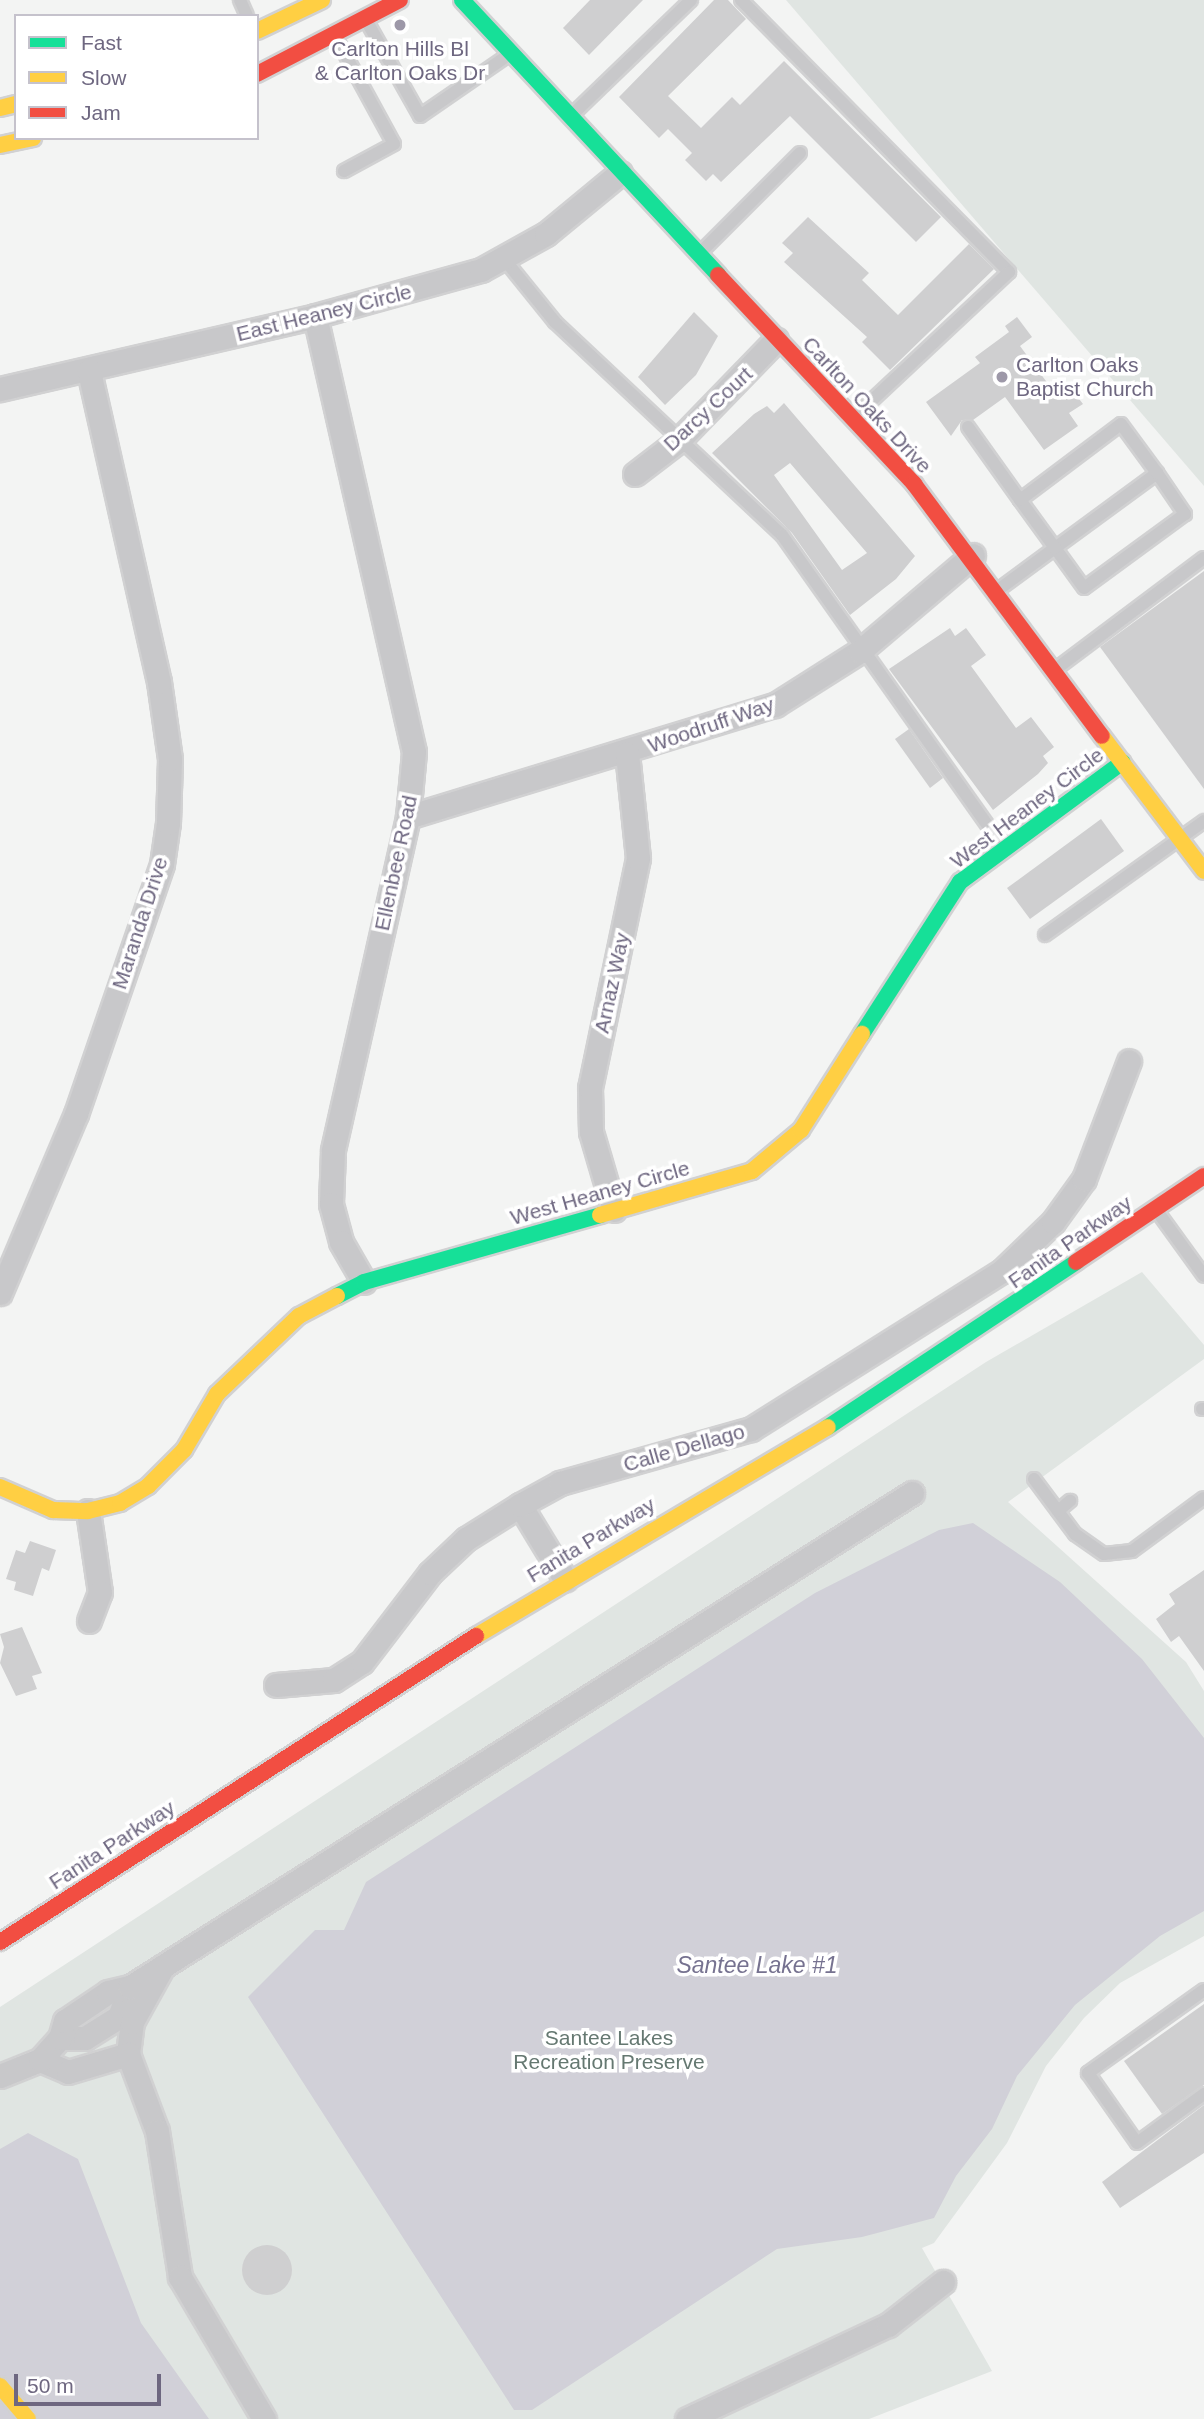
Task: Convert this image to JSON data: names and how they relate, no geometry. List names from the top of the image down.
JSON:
{
  "streets": {
    "street": [
      "East Heaney Circle",
      "Carlton Oaks Drive",
      "Darcy Court",
      "Woodruff Way",
      "West Heaney Circle",
      "Ellenbee Road",
      "Maranda Drive",
      "Arnaz Way",
      "Fanita Parkway",
      "Calle Dellago"
    ]
  },
  "crossings": [
    ["East Heaney Circle", "Carlton Oaks Drive"],
    ["East Heaney Circle", "Ellenbee Road"],
    ["East Heaney Circle", "Maranda Drive"],
    ["Carlton Oaks Drive", "Darcy Court"],
    ["Carlton Oaks Drive", "Woodruff Way"],
    ["Carlton Oaks Drive", "West Heaney Circle"],
    ["Woodruff Way", "Ellenbee Road"],
    ["Woodruff Way", "Arnaz Way"],
    ["West Heaney Circle", "Ellenbee Road"],
    ["West Heaney Circle", "Arnaz Way"]
  ],
  "water": ["Santee Lake #1"],
  "parks": ["Santee Lakes Recreation Preserve"],
  "places": ["Carlton Hills Bl & Carlton Oaks Dr", "Carlton Oaks Baptist Church"],
  "legend": ["Fast", "Slow", "Jam"],
  "scale_bar": "50 m"
}
